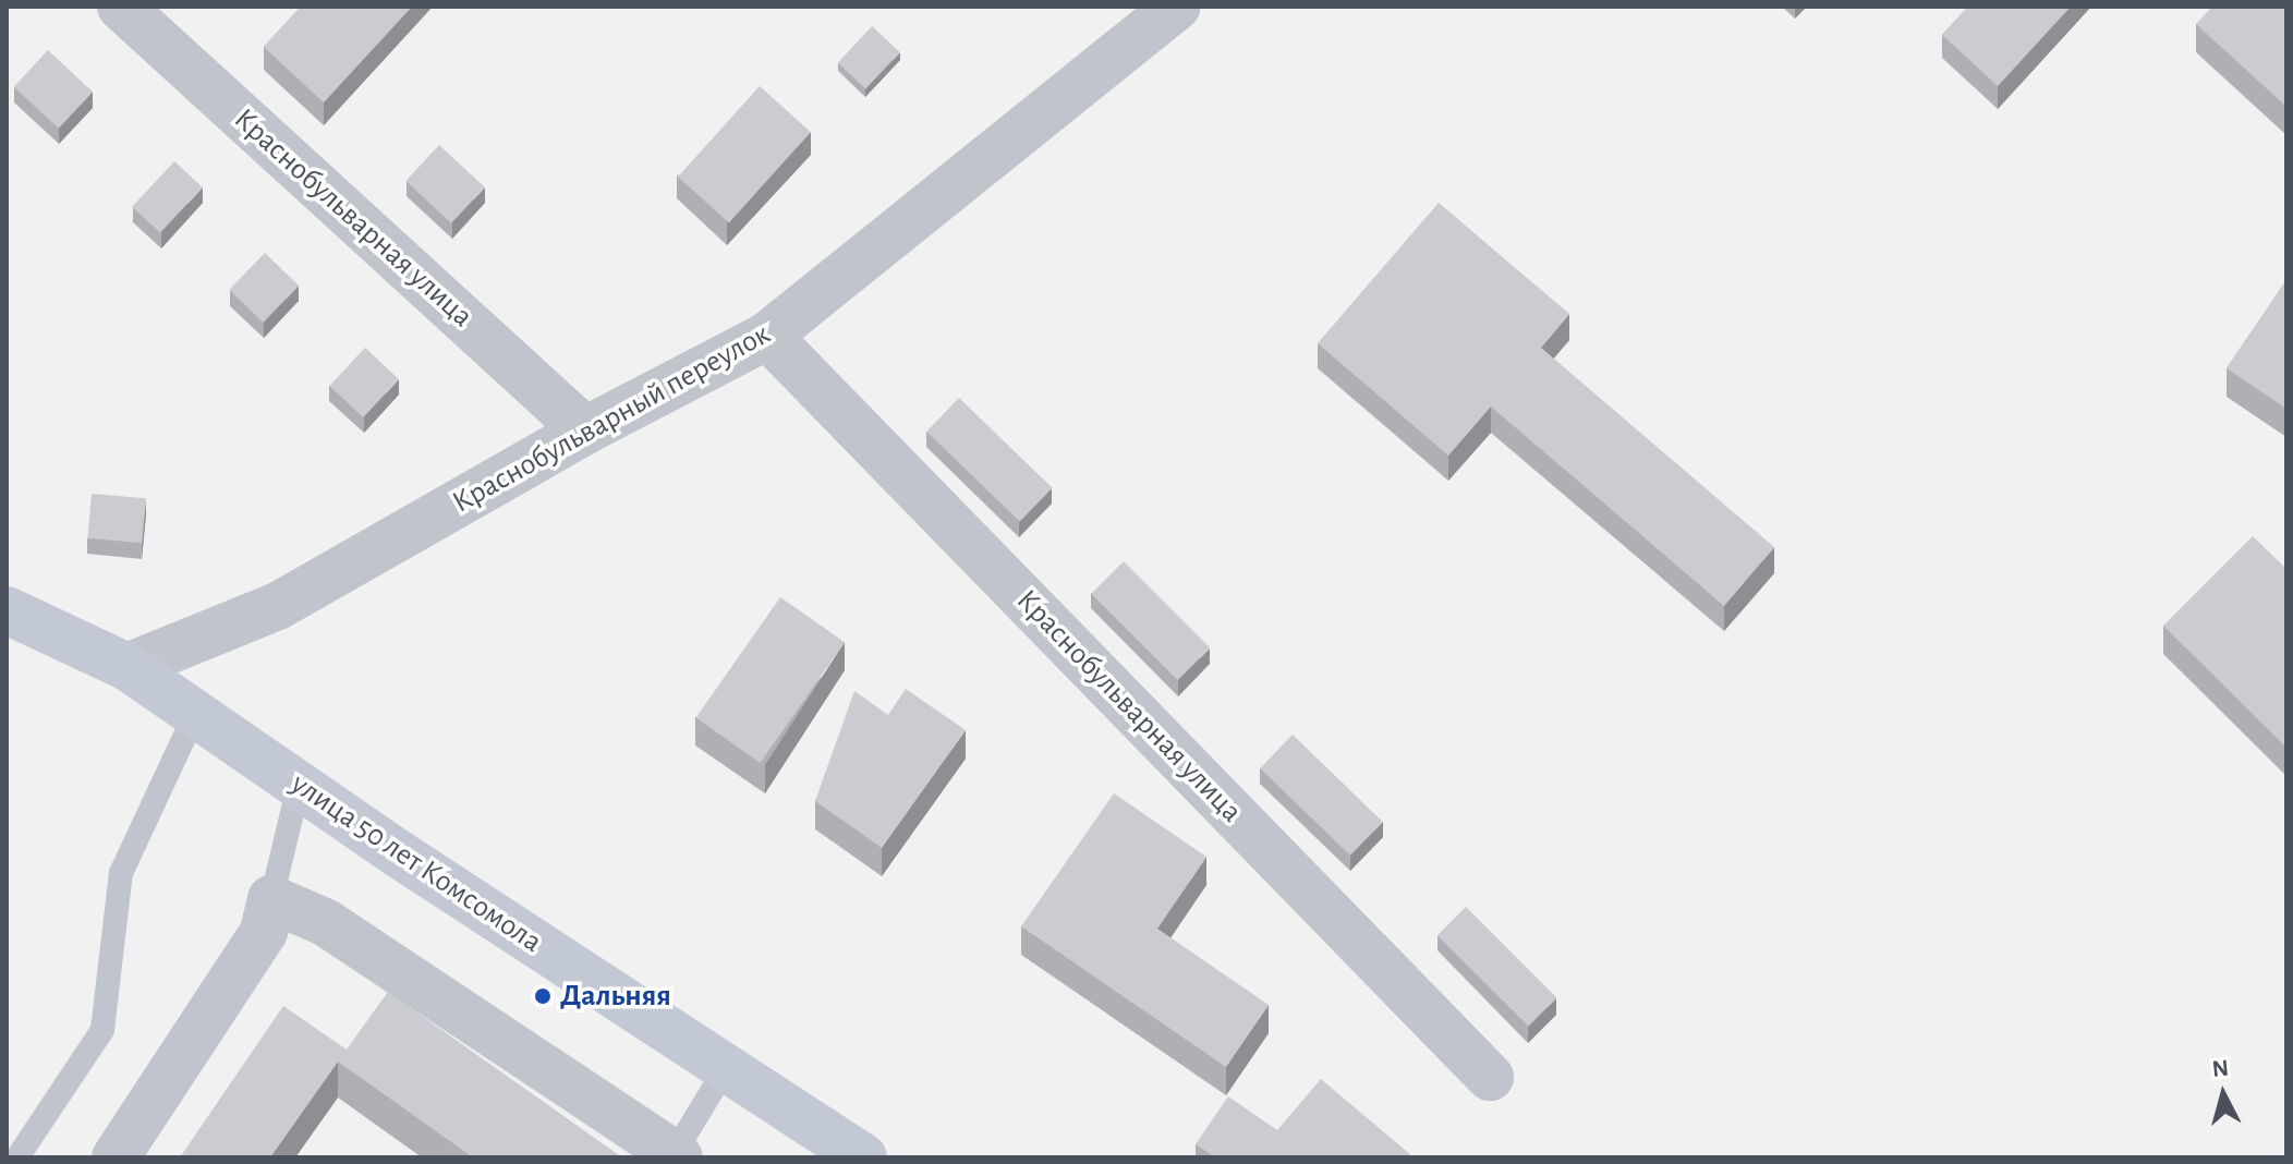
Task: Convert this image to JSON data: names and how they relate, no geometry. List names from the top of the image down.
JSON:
{
  "streets": {
    "street": ["Краснобульварная улица", "Краснобульварный переулок", "улица 50 лет Комсомола"]
  },
  "crossings": [
    ["Краснобульварная улица", "Краснобульварный переулок"],
    ["Краснобульварный переулок", "улица 50 лет Комсомола"]
  ],
  "places": ["Дальняя"],
  "north": "top"
}
